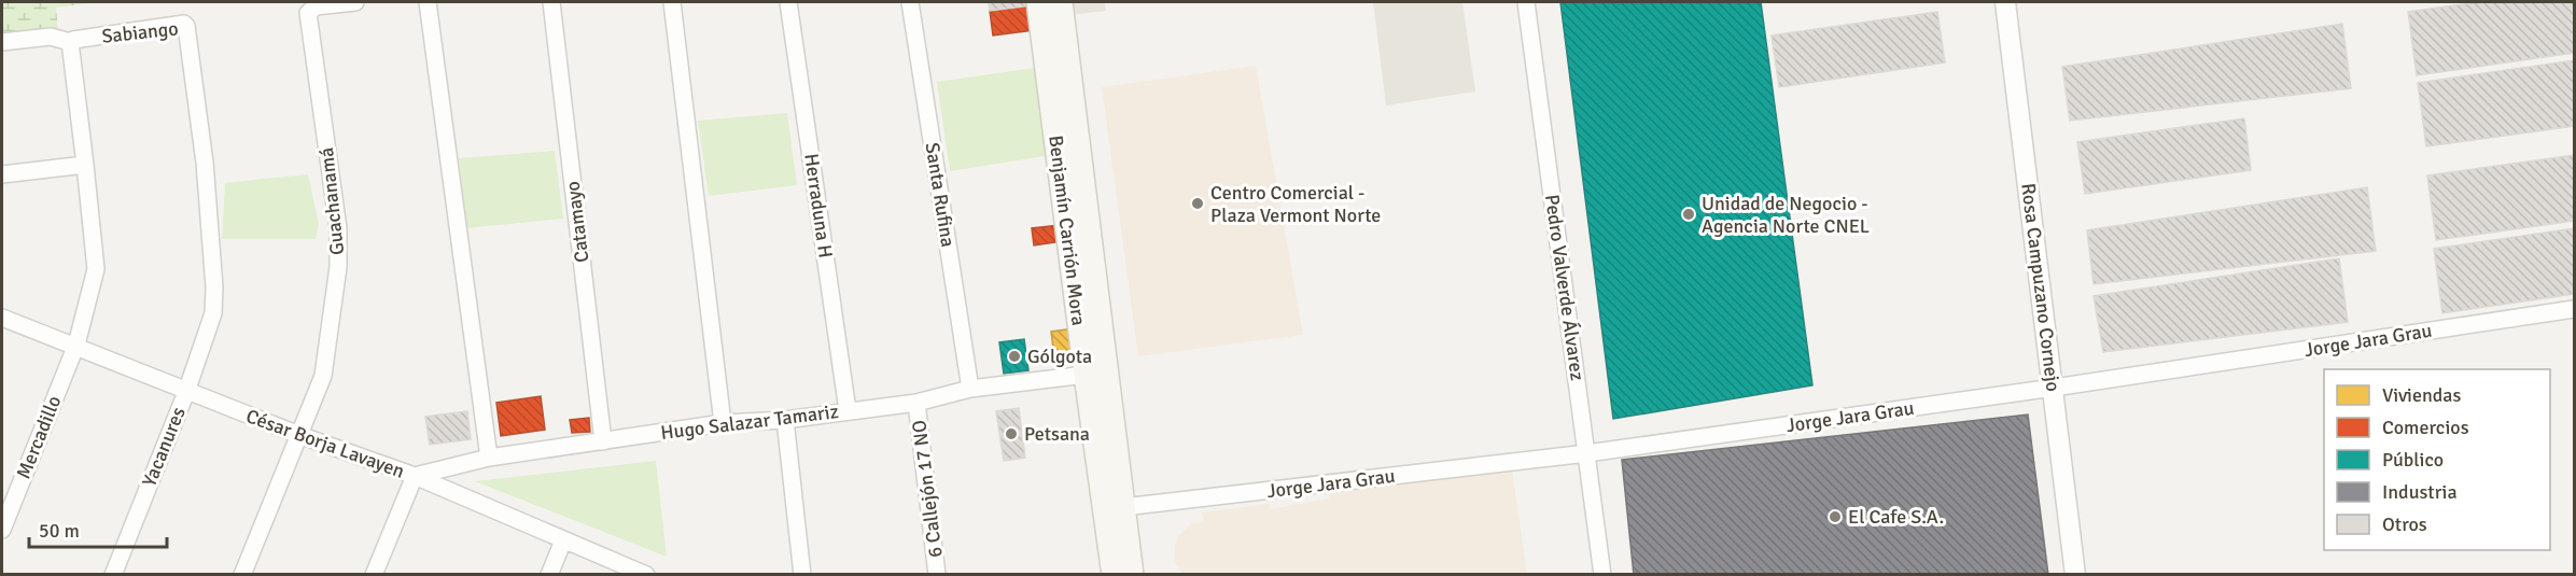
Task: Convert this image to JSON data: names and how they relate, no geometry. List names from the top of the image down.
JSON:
{
  "streets": {
    "main road": ["Benjamín Carrión Mora"],
    "street": [
      "Sabiango",
      "Santa Rufina",
      "Guachanamá",
      "Herraduna H",
      "Catamayo",
      "Pedro Valverde Álvarez",
      "Rosa Campuzano Cornejo",
      "Jorge Jara Grau",
      "Hugo Salazar Tamariz",
      "Mercadillo",
      "César Borja Lavayen",
      "Yacanures",
      "6 Callejón 17 NO"
    ]
  },
  "crossings": [
    ["Sabiango", "César Borja Lavayen"],
    ["Sabiango", "Yacanures"],
    ["Santa Rufina", "Hugo Salazar Tamariz"],
    ["Guachanamá", "César Borja Lavayen"],
    ["Herraduna H", "Hugo Salazar Tamariz"],
    ["Catamayo", "Hugo Salazar Tamariz"],
    ["Benjamín Carrión Mora", "Jorge Jara Grau"],
    ["Benjamín Carrión Mora", "Hugo Salazar Tamariz"],
    ["Pedro Valverde Álvarez", "Jorge Jara Grau"],
    ["Rosa Campuzano Cornejo", "Jorge Jara Grau"],
    ["Hugo Salazar Tamariz", "César Borja Lavayen"],
    ["Hugo Salazar Tamariz", "6 Callejón 17 NO"],
    ["Mercadillo", "César Borja Lavayen"],
    ["César Borja Lavayen", "Yacanures"]
  ],
  "places": [
    "Centro Comercial - Plaza Vermont Norte",
    "Unidad de Negocio - Agencia Norte CNEL",
    "Gólgota",
    "Petsana",
    "El Cafe S.A."
  ],
  "legend": [
    "Viviendas",
    "Comercios",
    "Público",
    "Industria",
    "Otros"
  ],
  "scale_bar": "50 m"
}
